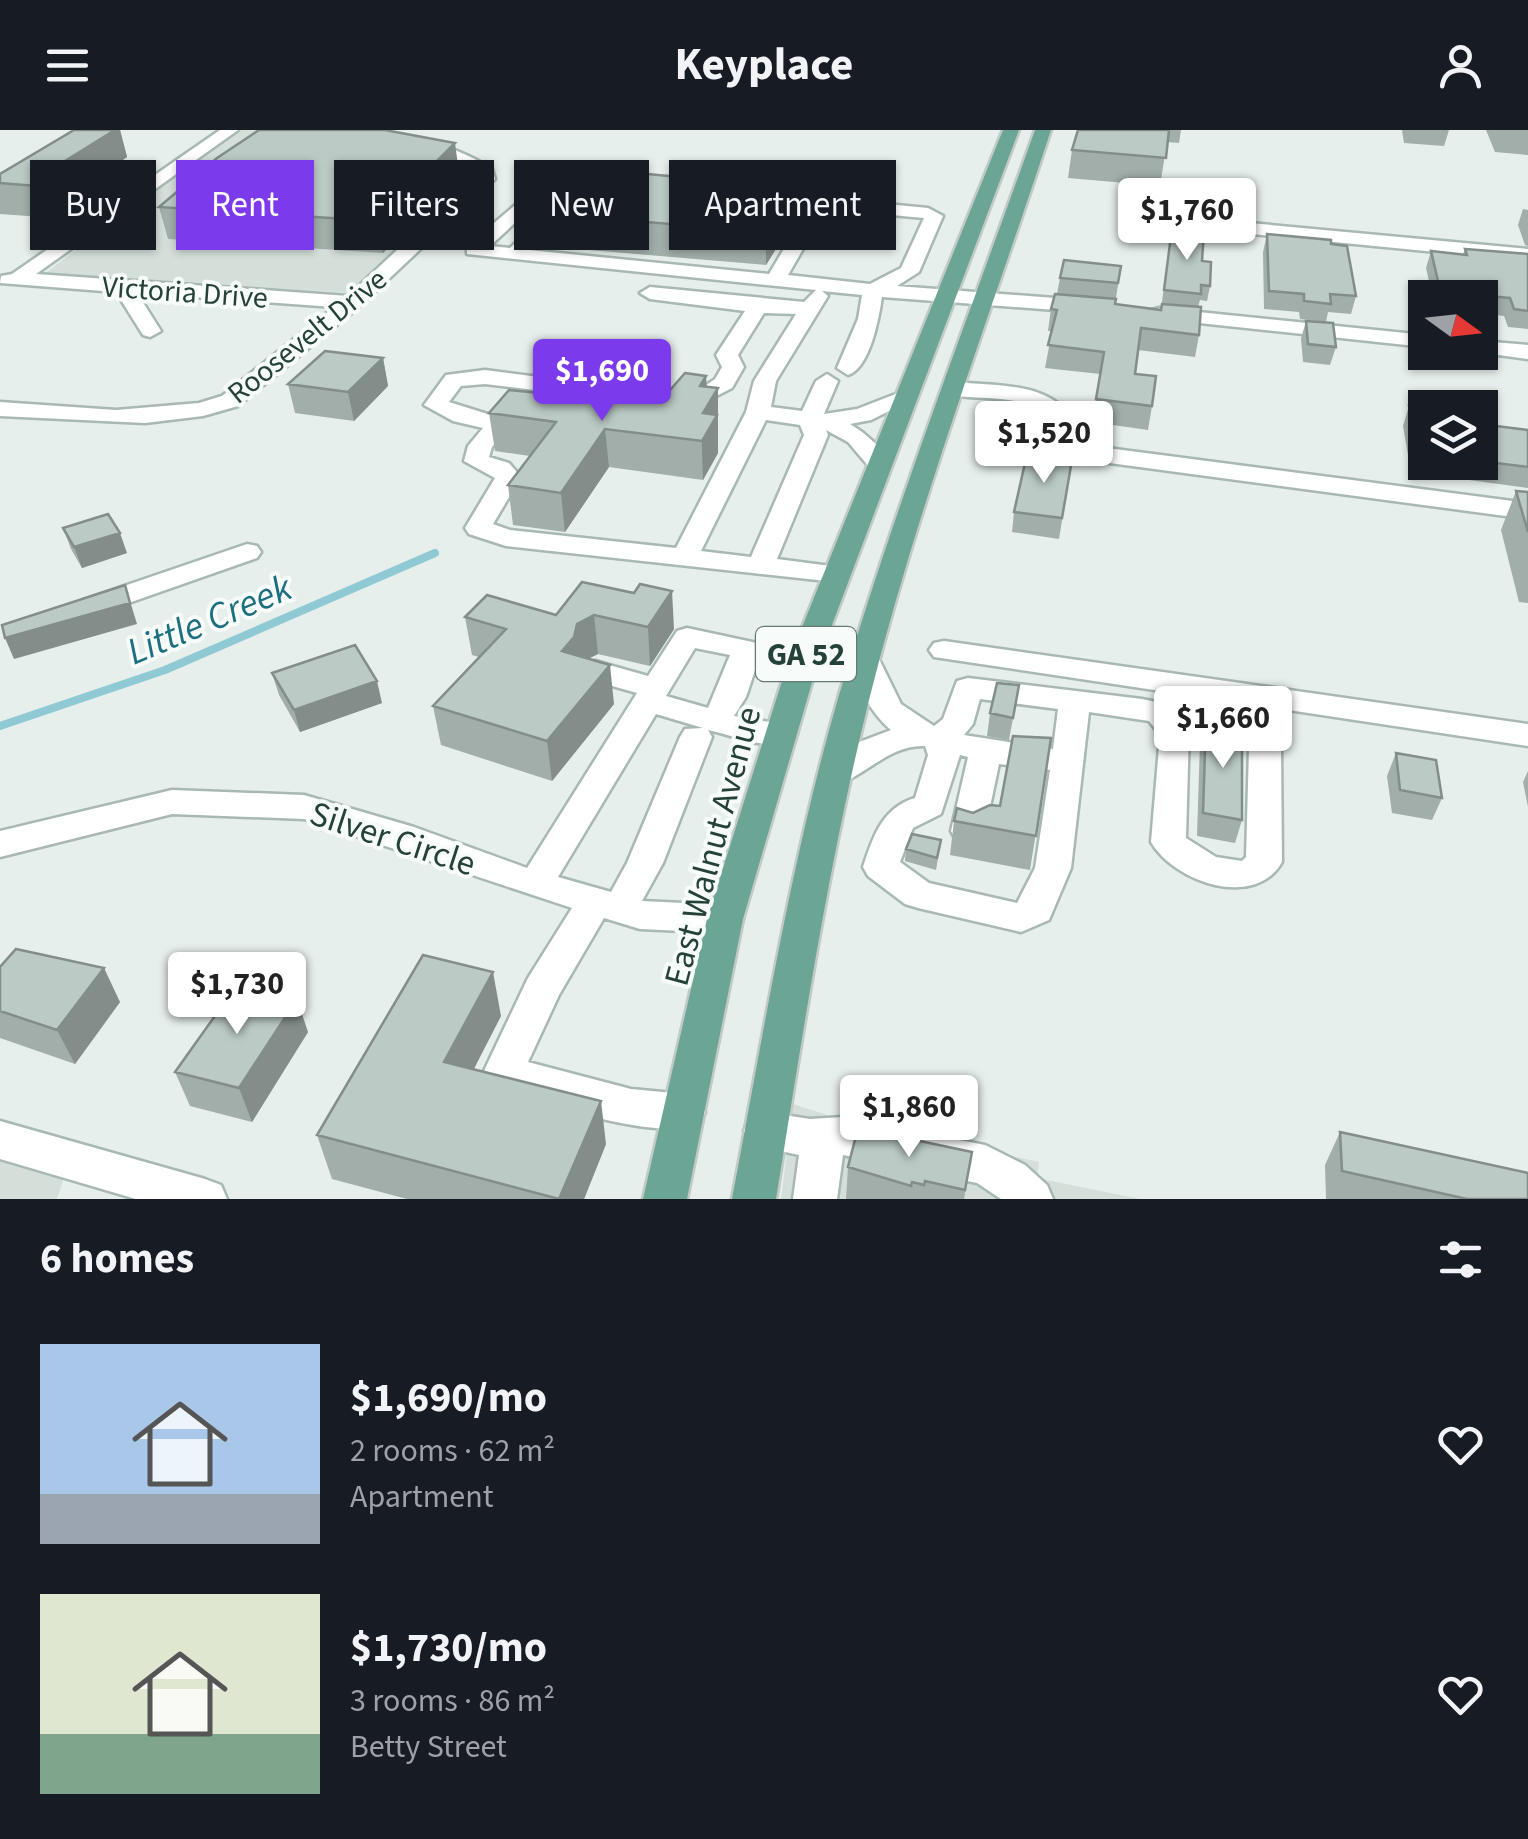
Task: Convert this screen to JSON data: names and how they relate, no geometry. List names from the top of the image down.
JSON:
{
  "streets": {
    "main road": ["GA 52", "East Walnut Avenue"],
    "street": ["Victoria Drive", "Roosevelt Drive", "Silver Circle"]
  },
  "crossings": [
    ["Victoria Drive", "Roosevelt Drive"],
    ["Silver Circle", "East Walnut Avenue"]
  ],
  "water": ["Little Creek"],
  "north": "right",
  "page": {
    "header": "Keyplace",
    "chip": [
      "Buy",
      "Rent",
      "Filters",
      "New",
      "Apartment"
    ],
    "price": [
      "$1,760",
      "$1,690",
      "$1,520",
      "$1,660",
      "$1,730",
      "$1,860"
    ],
    "heading": "6 homes",
    "list": [
      {
        "name": "$1,690/mo",
        "note": "2 rooms · 62 m² · Apartment"
      },
      {
        "name": "$1,730/mo",
        "note": "3 rooms · 86 m² · Betty Street"
      }
    ]
  }
}
